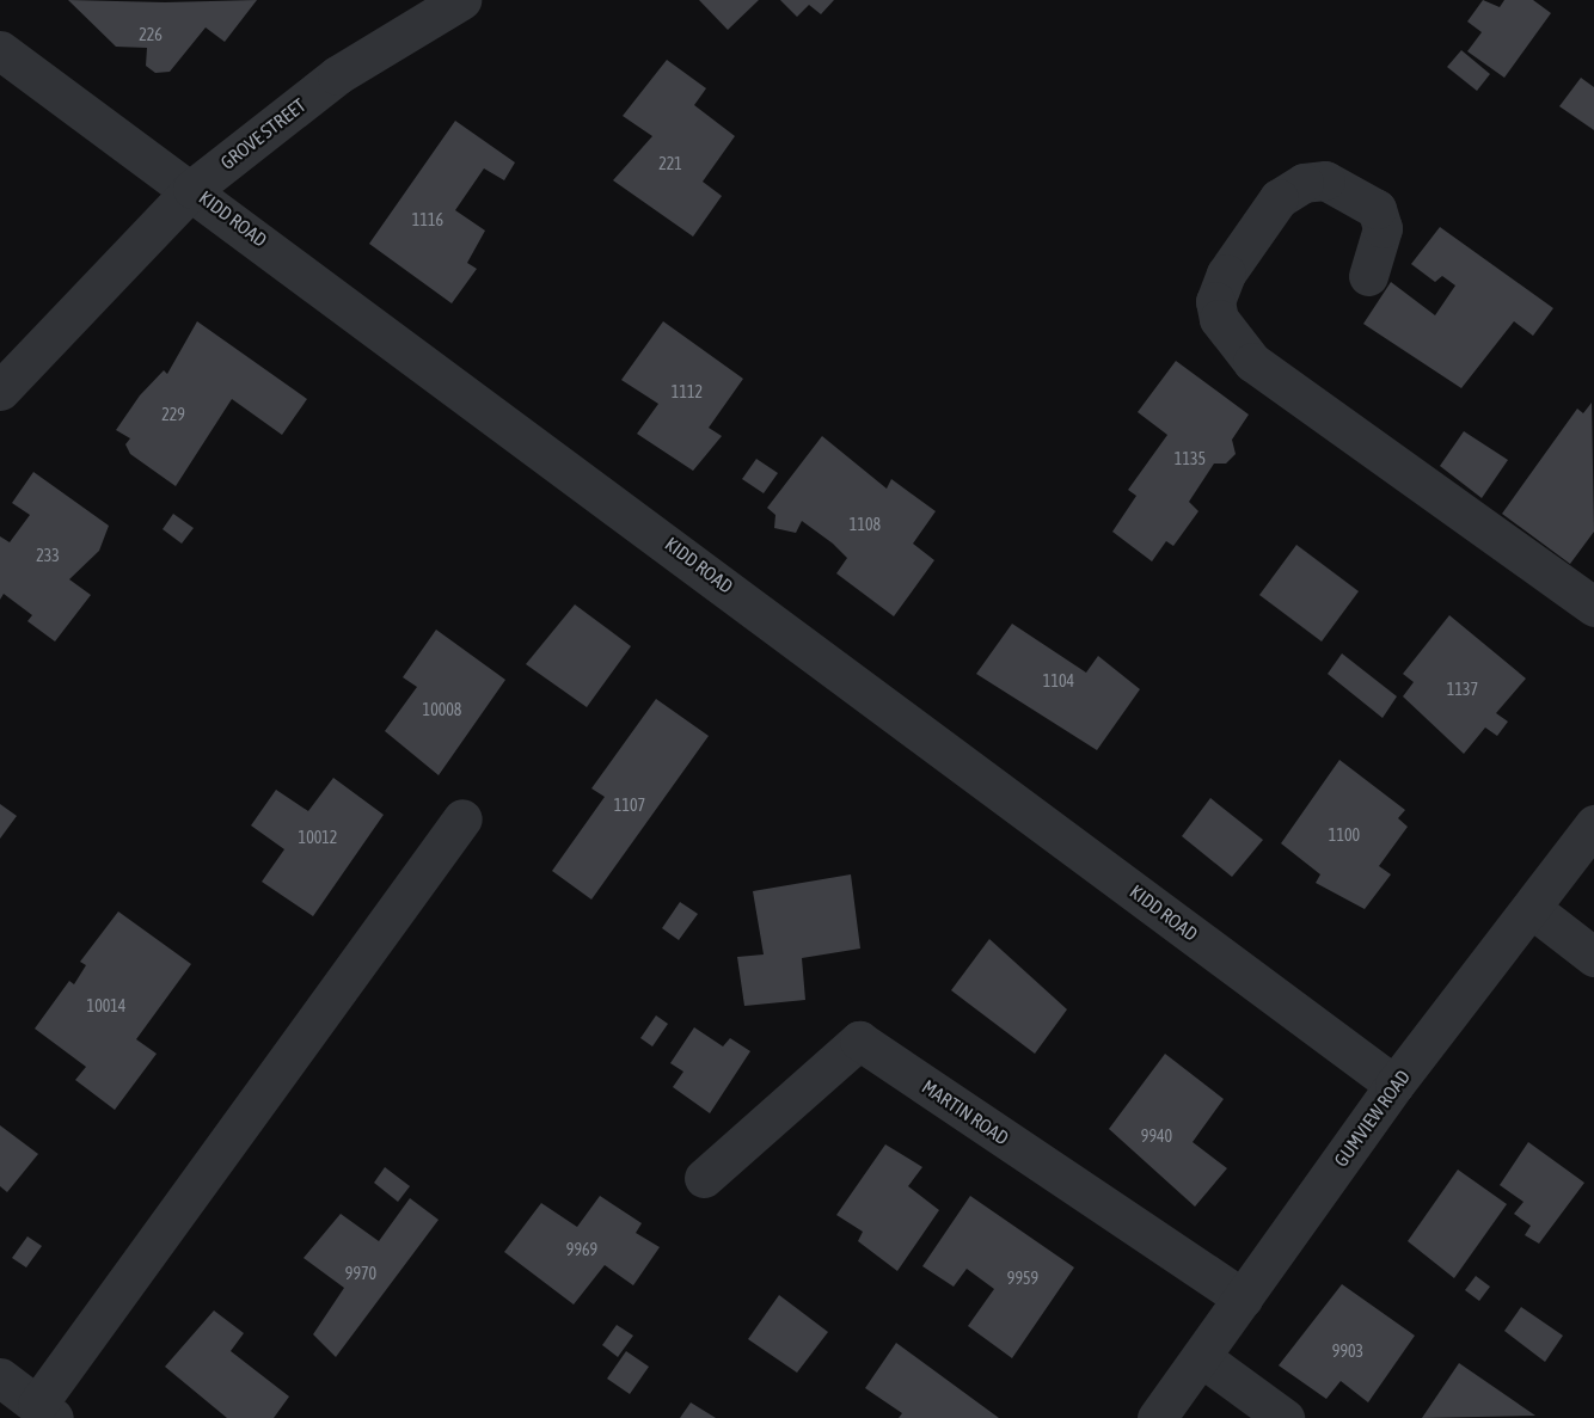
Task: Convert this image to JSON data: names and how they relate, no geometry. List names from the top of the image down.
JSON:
{
  "streets": {
    "street": [
      "GROVE STREET",
      "KIDD ROAD",
      "MARTIN ROAD",
      "GUMVIEW ROAD"
    ]
  },
  "crossings": [
    ["GROVE STREET", "KIDD ROAD"],
    ["KIDD ROAD", "GUMVIEW ROAD"],
    ["MARTIN ROAD", "GUMVIEW ROAD"]
  ],
  "house_numbers": [
    "226",
    "221",
    "1116",
    "1112",
    "229",
    "1135",
    "1108",
    "233",
    "1104",
    "1137",
    "10008",
    "1107",
    "1100",
    "10012",
    "10014",
    "9940",
    "9969",
    "9970",
    "9959",
    "9903"
  ]
}
